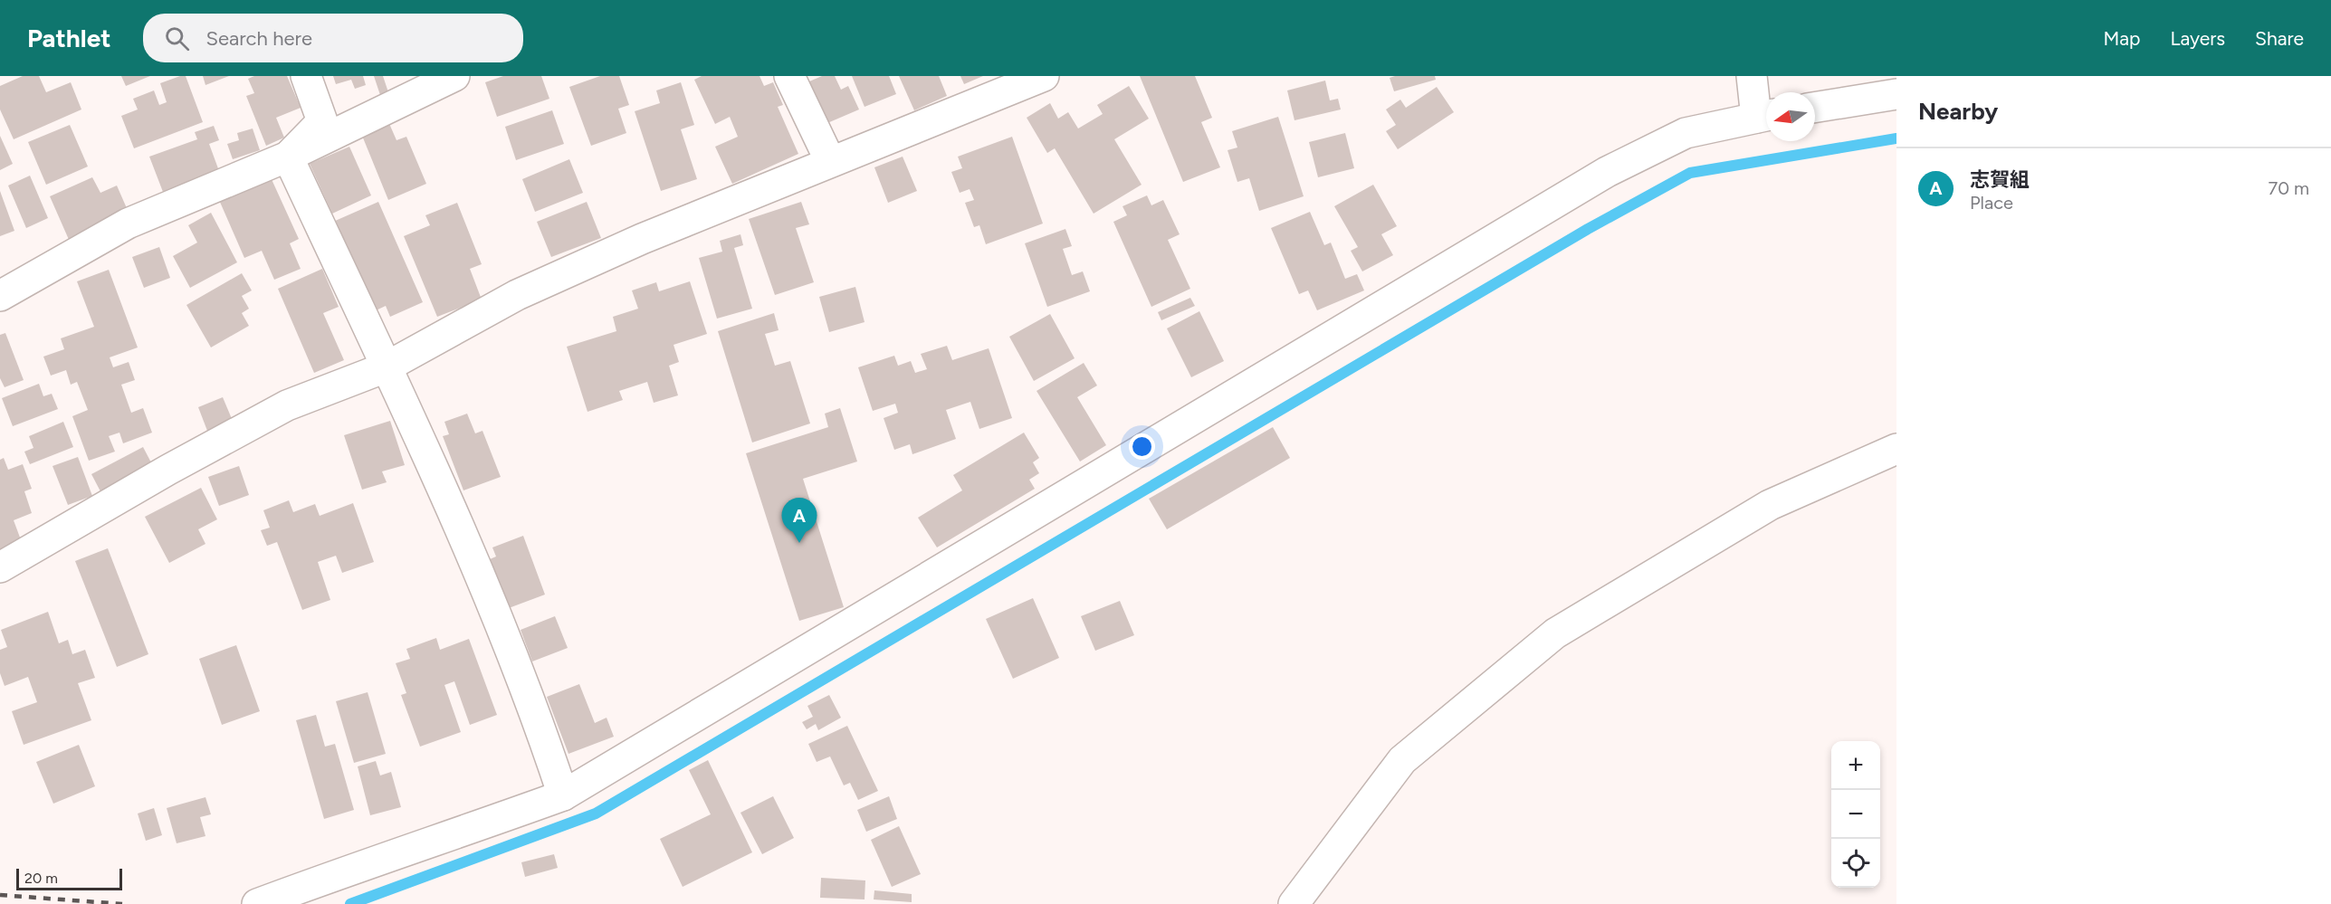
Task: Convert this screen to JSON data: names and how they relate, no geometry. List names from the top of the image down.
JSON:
{
  "scale_bar": "20 m",
  "north": "left",
  "page": {
    "header": "Pathlet",
    "search": "Search here",
    "nav": ["Map", "Layers", "Share"],
    "heading": "Nearby",
    "list": [
      {
        "mark": "A",
        "name": "志賀組",
        "note": "Place",
        "value": "70 m"
      }
    ],
    "pins": "A",
    "map_buttons": ["+", "−"],
    "scale": "20 m"
  }
}
